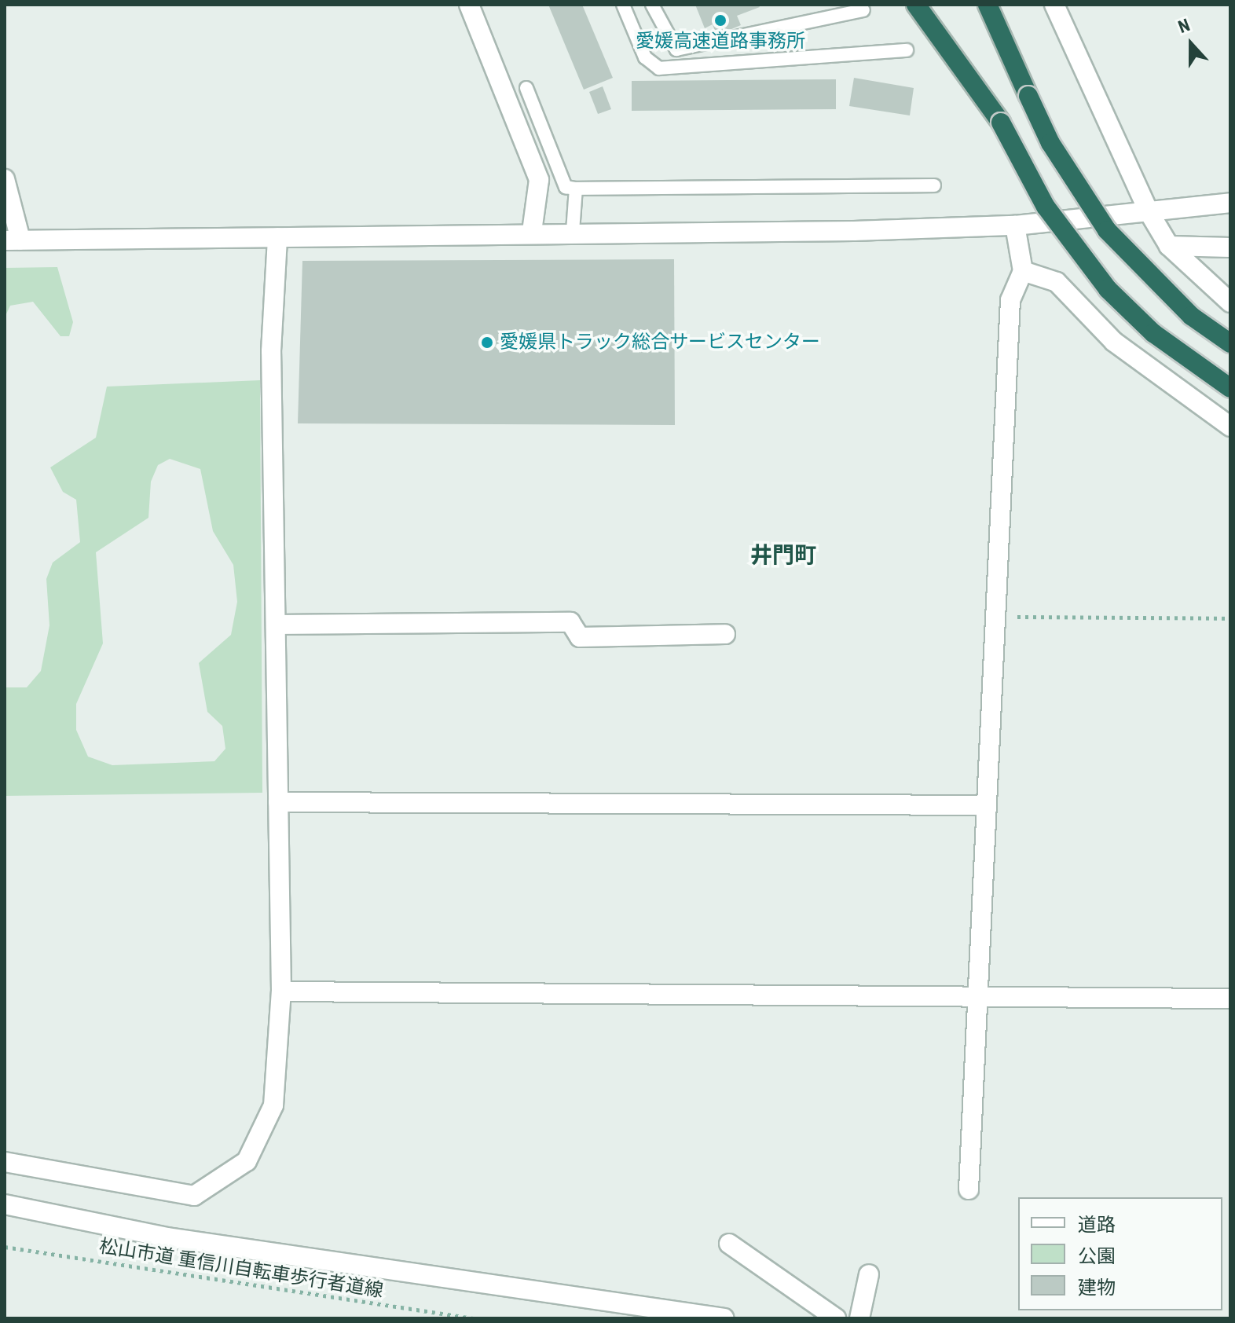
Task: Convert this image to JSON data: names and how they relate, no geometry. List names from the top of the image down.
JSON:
{
  "streets": {
    "path": ["松山市道 重信川自転車歩行者道線"]
  },
  "districts": ["井門町"],
  "places": ["愛媛高速道路事務所", "愛媛県トラック総合サービスセンター"],
  "legend": ["道路", "公園", "建物"],
  "north": "top"
}
